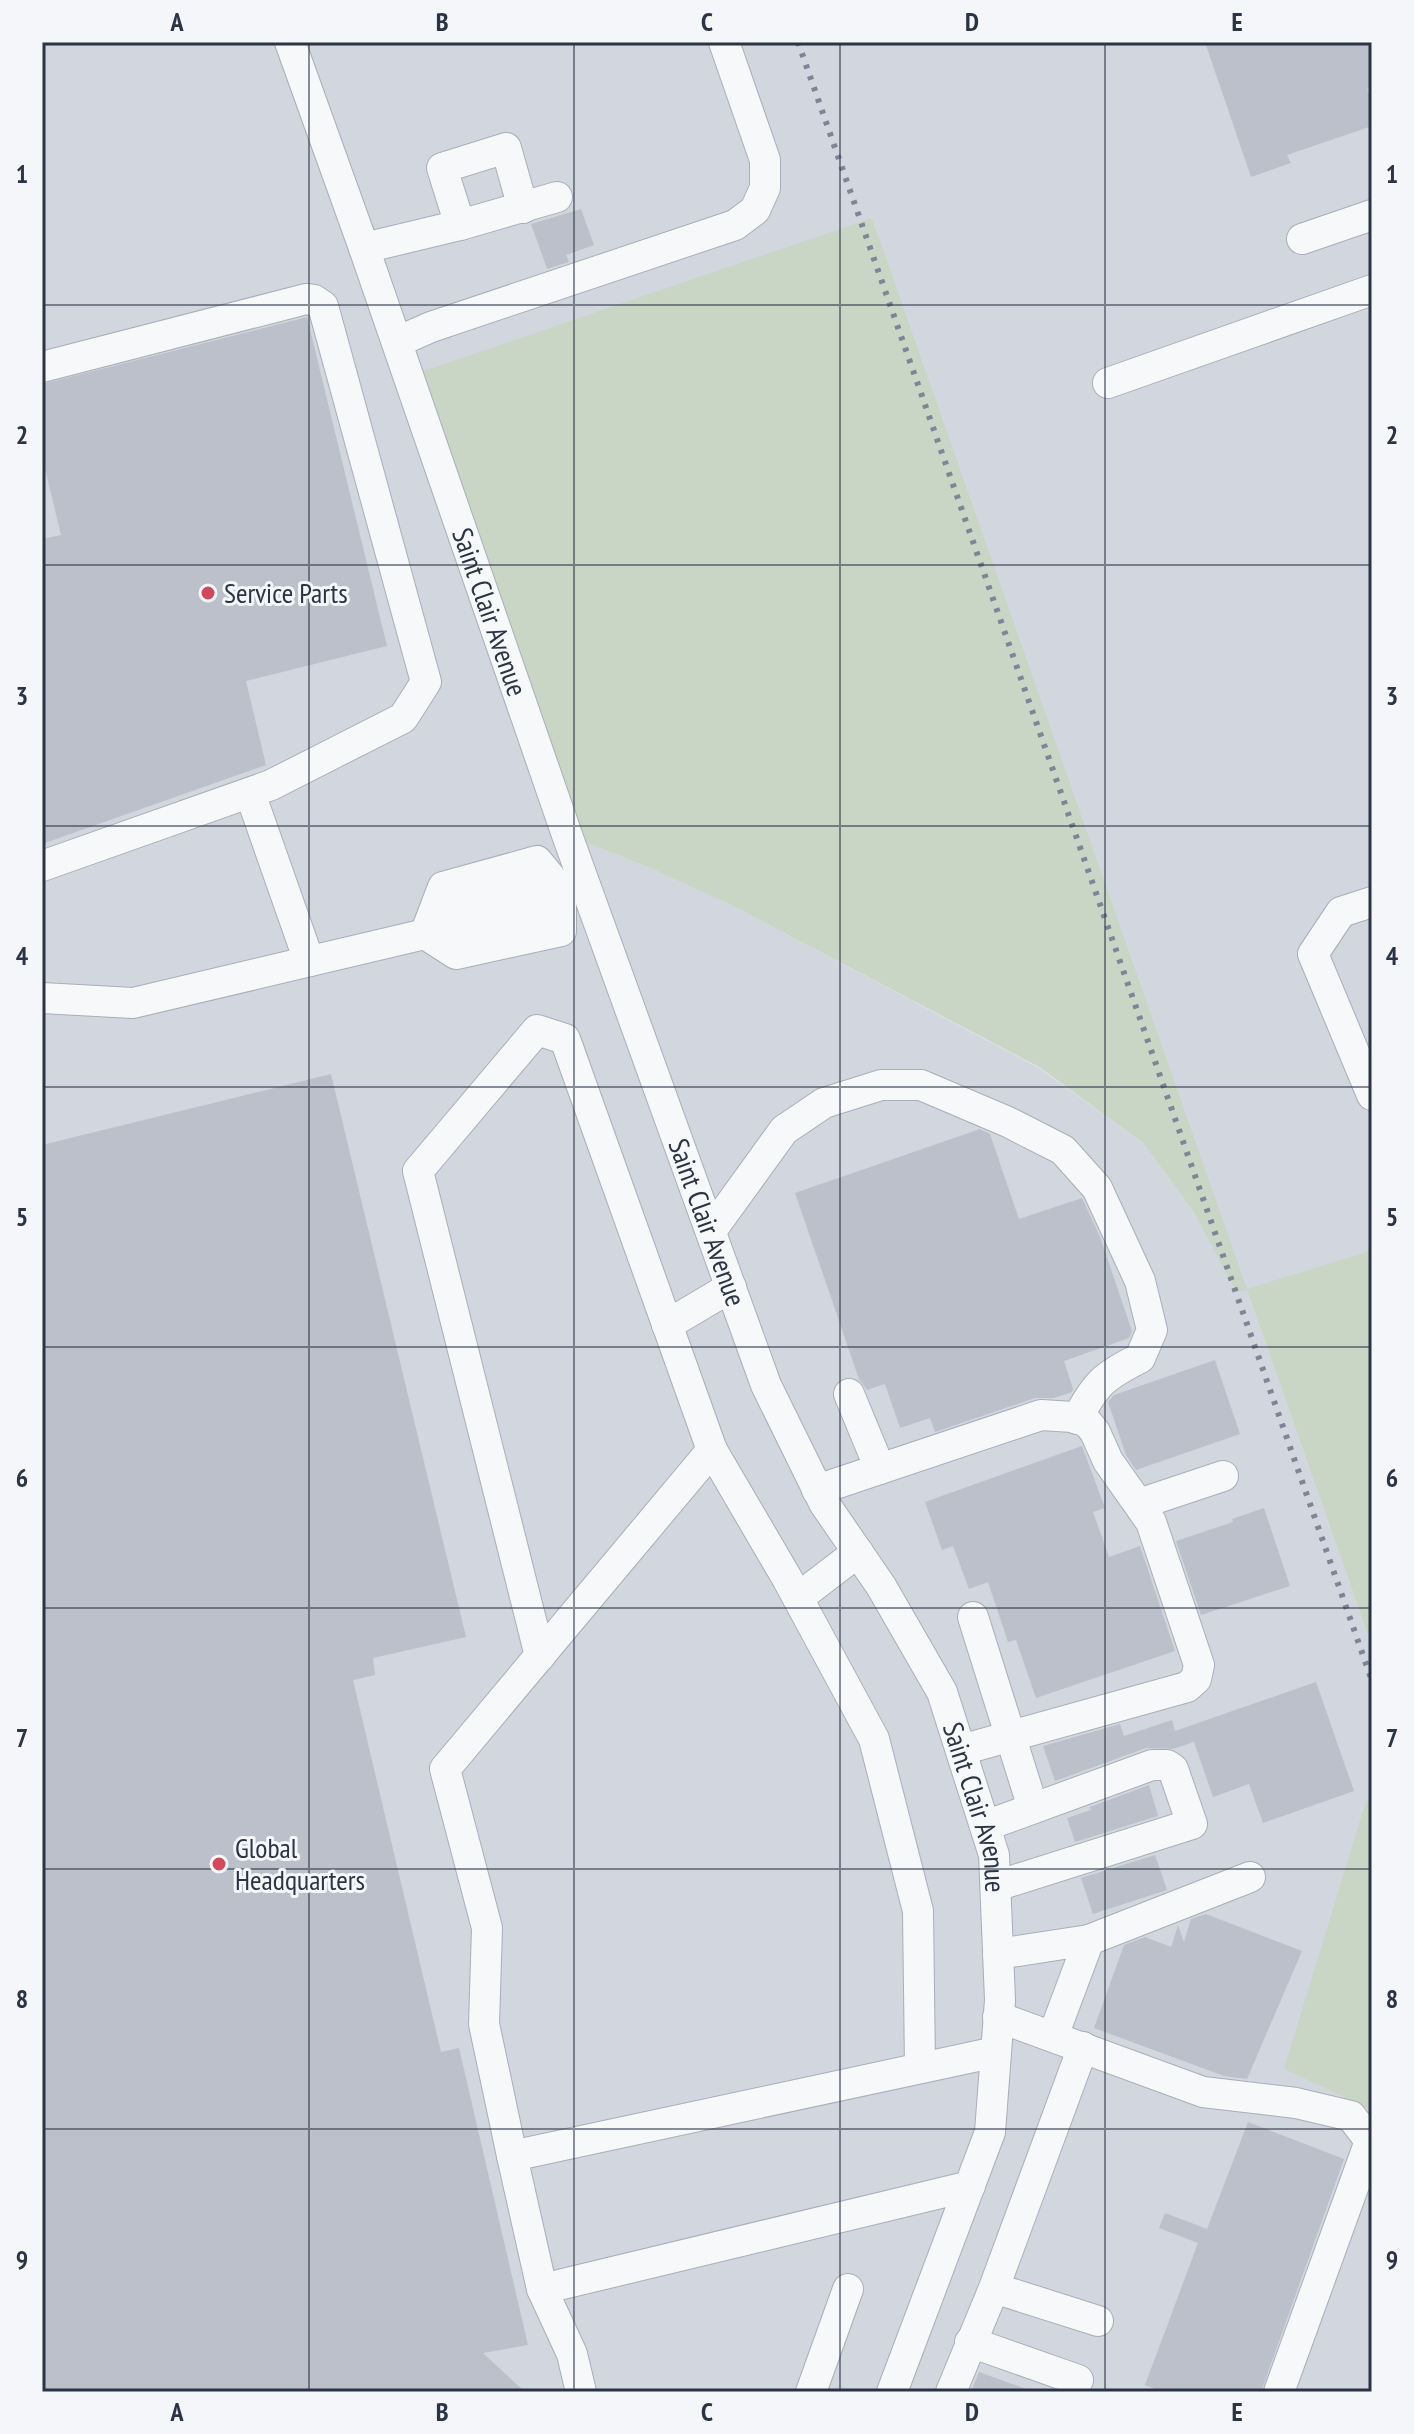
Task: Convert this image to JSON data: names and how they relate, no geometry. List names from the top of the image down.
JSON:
{
  "streets": {
    "street": ["Saint Clair Avenue"]
  },
  "places": ["Service Parts", "Global Headquarters"],
  "grid": {
    "columns": [
      "A",
      "B",
      "C",
      "D",
      "E"
    ],
    "rows": [
      "1",
      "2",
      "3",
      "4",
      "5",
      "6",
      "7",
      "8",
      "9"
    ]
  }
}
